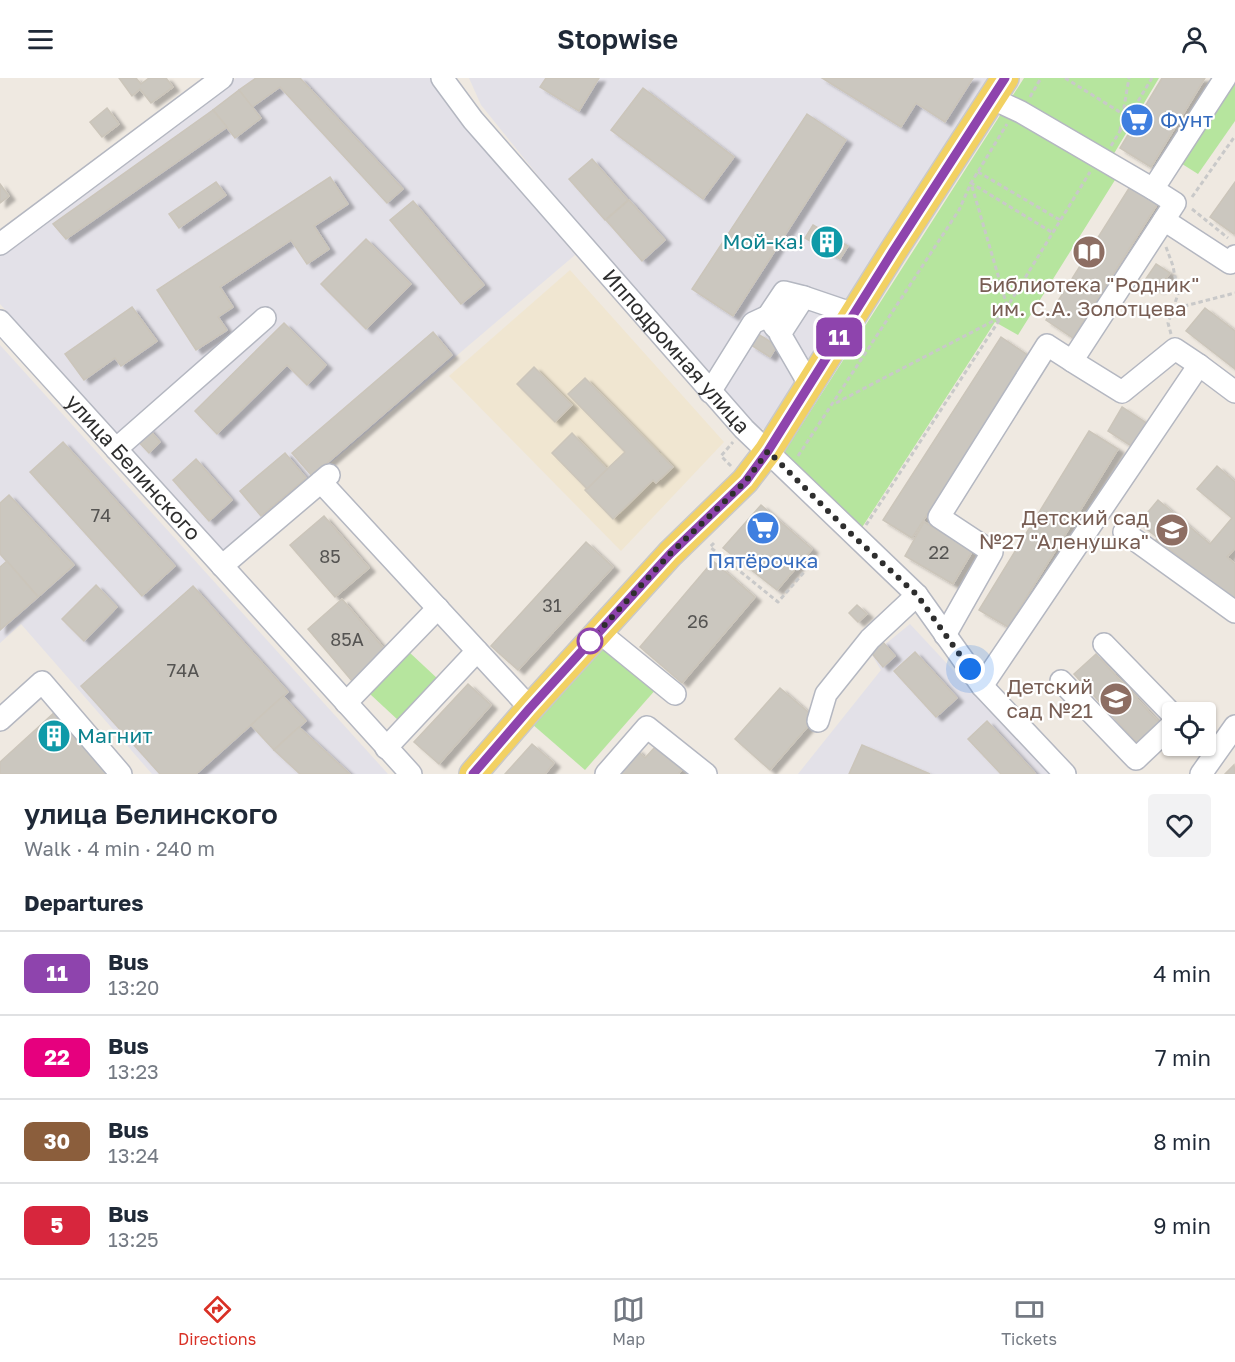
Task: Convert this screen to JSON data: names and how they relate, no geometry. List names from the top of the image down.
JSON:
{
  "streets": {
    "street": ["Ипподромная улица", "улица Белинского"]
  },
  "places": {
    "supermarket": ["Фунт", "Пятёрочка"],
    "building": ["Мой-ка!", "Магнит"],
    "library": ["Библиотека \"Родник\" им. С.А. Золотцева"],
    "school or university": ["Детский сад №27 \"Аленушка\"", "Детский сад №21"]
  },
  "lines": ["bus line 11"],
  "house_numbers": [
    "74",
    "22",
    "85",
    "31",
    "26",
    "85А",
    "74А"
  ],
  "page": {
    "header": "Stopwise",
    "on_map": "11",
    "heading": [
      ["улица Белинского", "Walk · 4 min · 240 m"],
      "Departures"
    ],
    "list": [
      {
        "mark": "11",
        "name": "Bus",
        "note": "13:20",
        "value": "4 min"
      },
      {
        "mark": "22",
        "name": "Bus",
        "note": "13:23",
        "value": "7 min"
      },
      {
        "mark": "30",
        "name": "Bus",
        "note": "13:24",
        "value": "8 min"
      },
      {
        "mark": "5",
        "name": "Bus",
        "note": "13:25",
        "value": "9 min"
      }
    ],
    "tabs": ["Directions", "Map", "Tickets"]
  }
}
